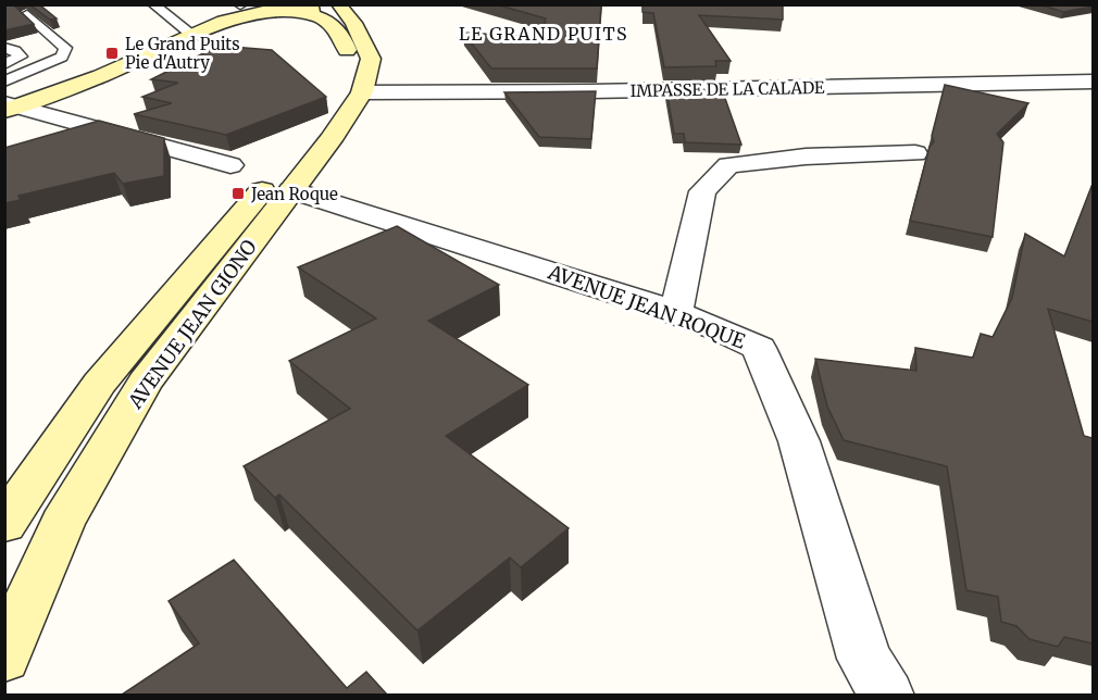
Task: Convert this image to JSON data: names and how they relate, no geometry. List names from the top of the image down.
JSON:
{
  "streets": {
    "street": ["IMPASSE DE LA CALADE", "AVENUE JEAN ROQUE", "AVENUE JEAN GIONO"]
  },
  "crossings": [
    ["IMPASSE DE LA CALADE", "AVENUE JEAN GIONO"],
    ["AVENUE JEAN ROQUE", "AVENUE JEAN GIONO"]
  ],
  "districts": ["LE GRAND PUITS"],
  "places": {
    "transit": ["Le Grand Puits Pie d'Autry", "Jean Roque"]
  }
}
